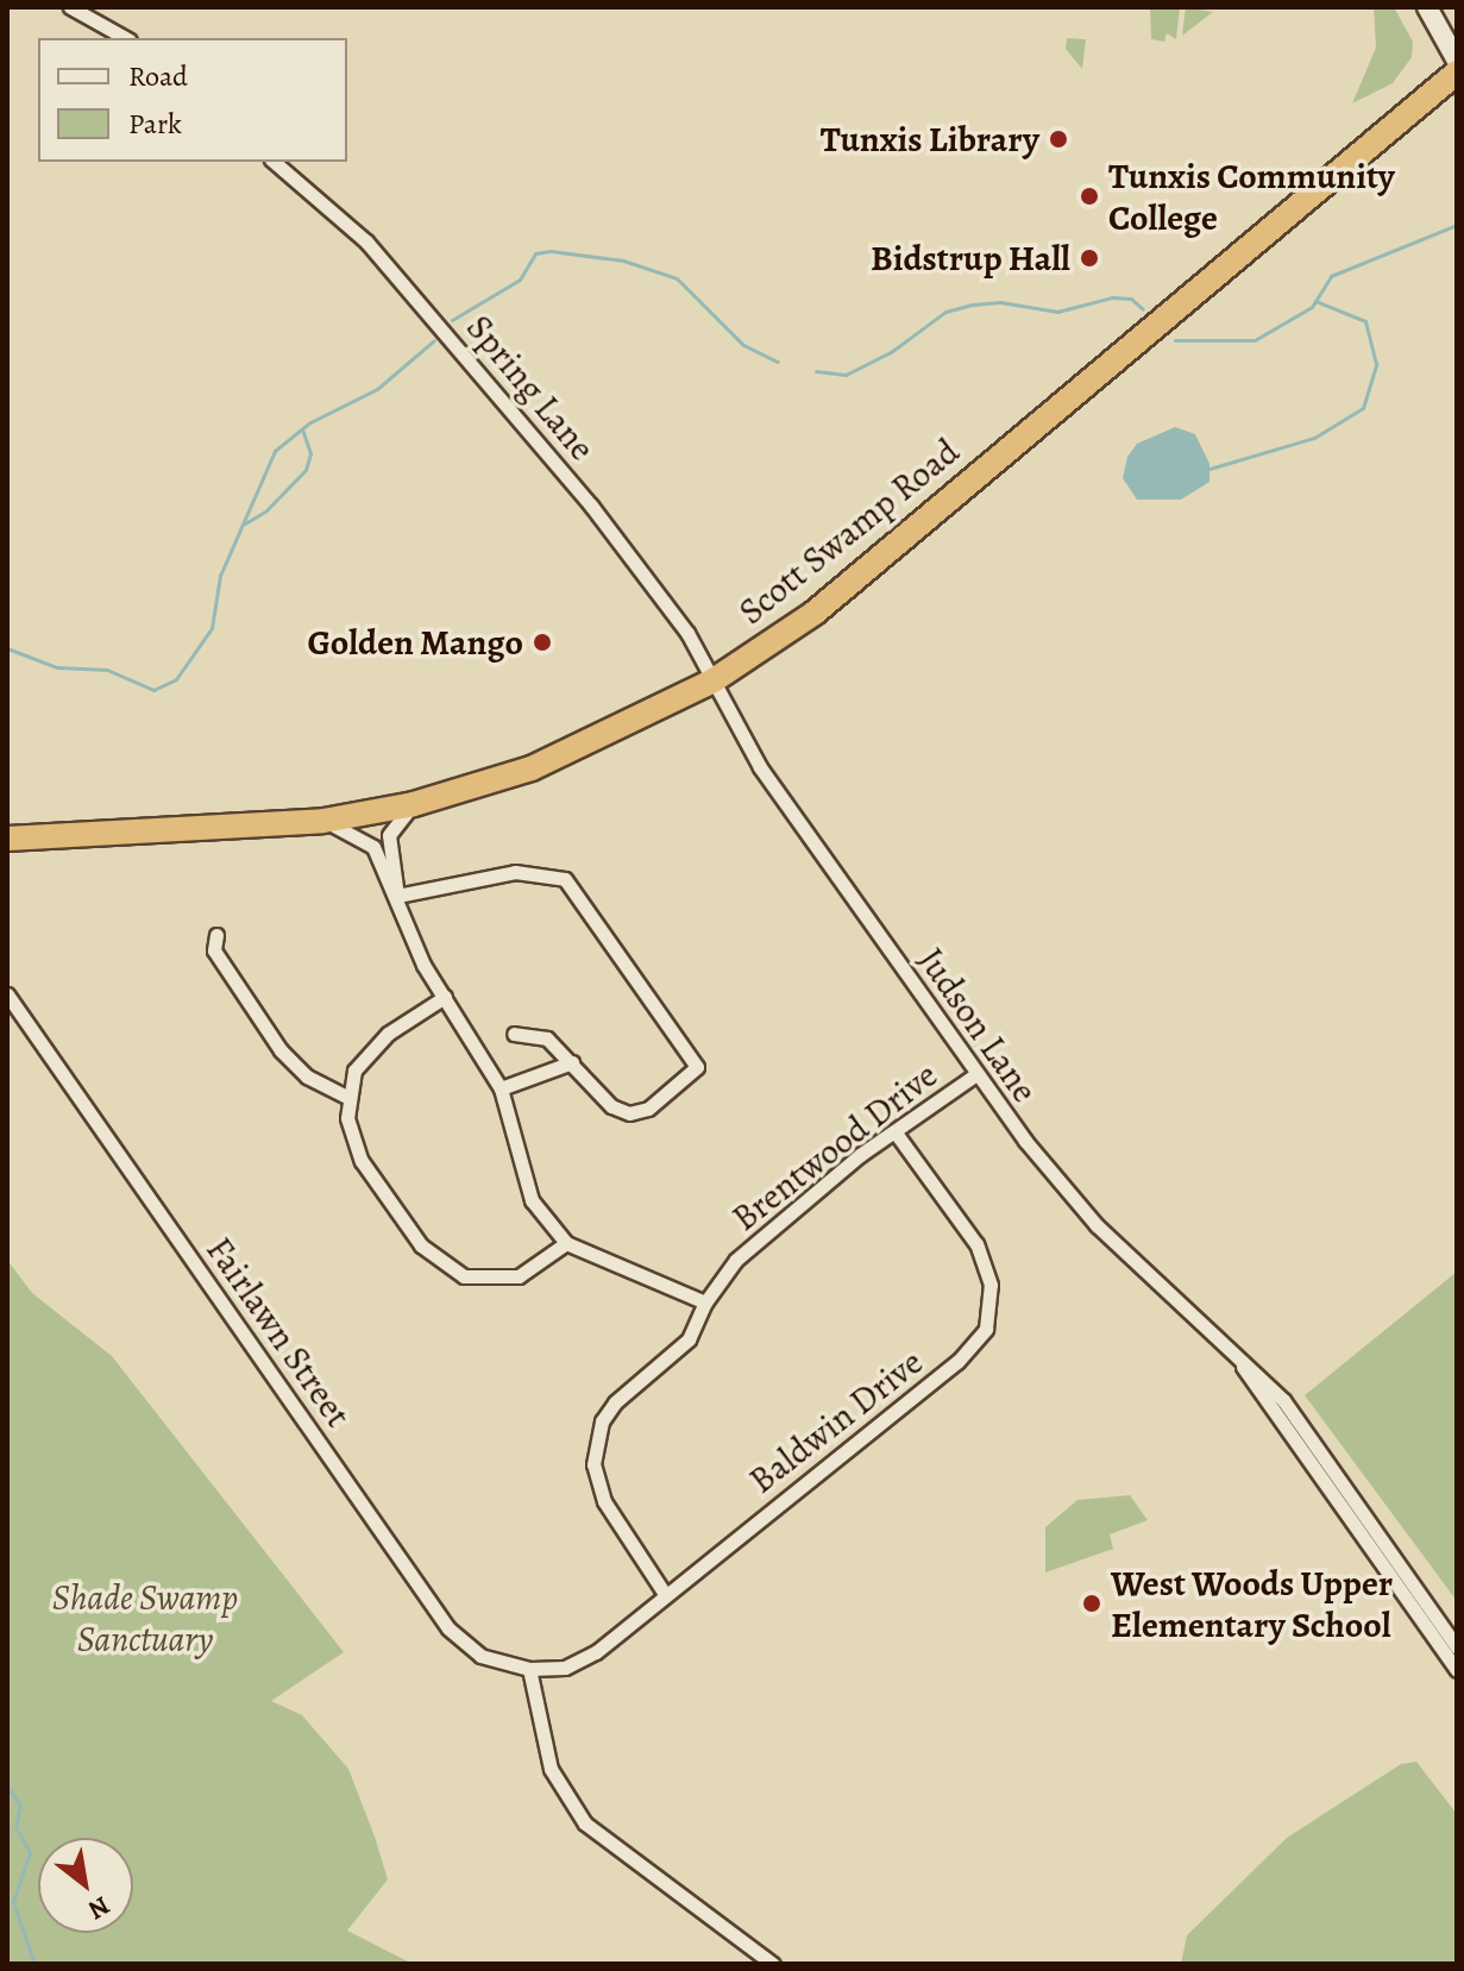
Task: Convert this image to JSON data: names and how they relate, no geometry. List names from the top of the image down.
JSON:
{
  "streets": {
    "highway": ["Scott Swamp Road"],
    "street": [
      "Spring Lane",
      "Judson Lane",
      "Brentwood Drive",
      "Fairlawn Street",
      "Baldwin Drive"
    ]
  },
  "crossings": [
    ["Spring Lane", "Scott Swamp Road"],
    ["Spring Lane", "Judson Lane"],
    ["Scott Swamp Road", "Judson Lane"],
    ["Judson Lane", "Brentwood Drive"],
    ["Brentwood Drive", "Baldwin Drive"],
    ["Fairlawn Street", "Baldwin Drive"]
  ],
  "parks": ["Shade Swamp Sanctuary"],
  "places": [
    "Tunxis Library",
    "Tunxis Community College",
    "Bidstrup Hall",
    "Golden Mango",
    "West Woods Upper Elementary School"
  ],
  "legend": ["Road", "Park"],
  "north": "bottom right"
}
